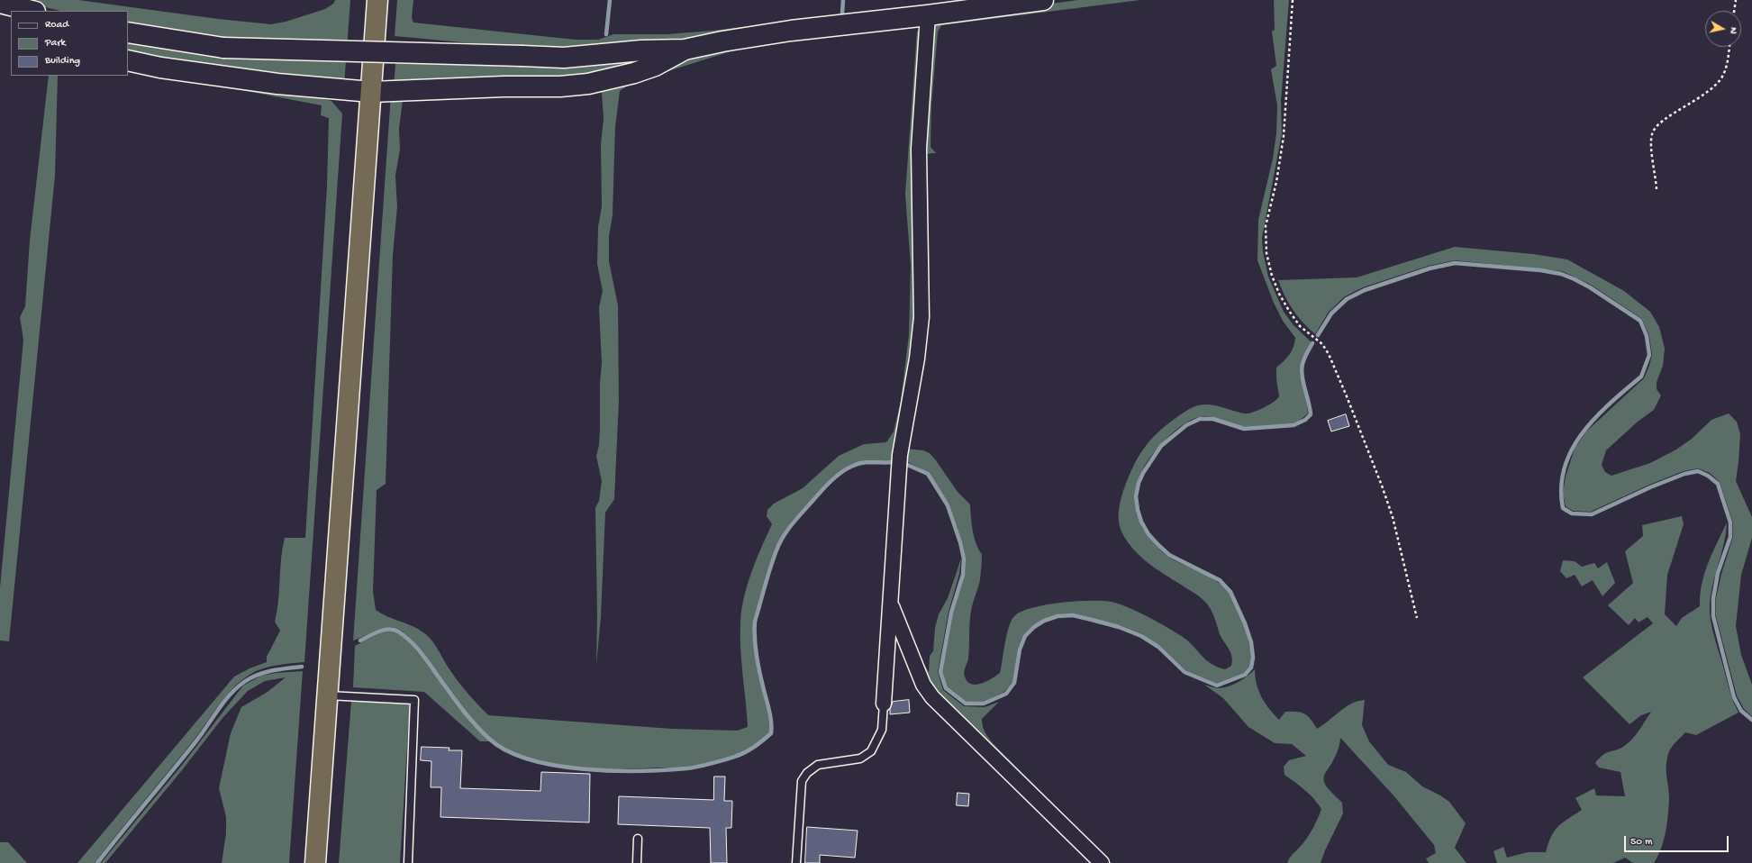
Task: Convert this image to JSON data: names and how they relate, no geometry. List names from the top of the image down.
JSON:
{
  "legend": ["Road", "Park", "Building"],
  "scale_bar": "50 m",
  "north": "right"
}
